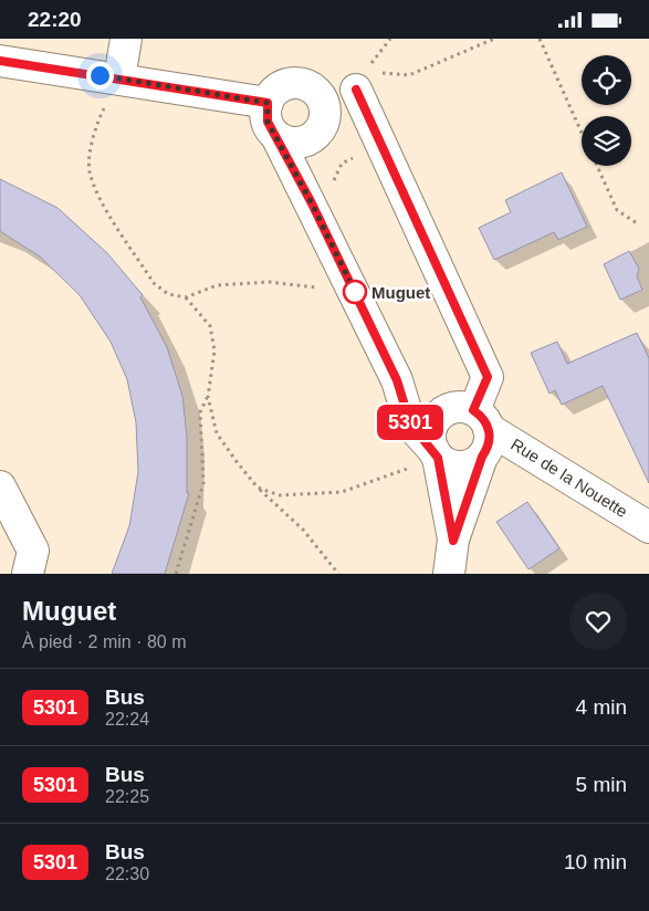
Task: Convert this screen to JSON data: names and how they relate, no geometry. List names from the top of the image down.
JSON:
{
  "streets": {
    "street": ["Rue de la Nouette"]
  },
  "places": ["Muguet"],
  "lines": ["bus line 5301"],
  "page": {
    "status": "22:20",
    "on_map": "5301",
    "heading": ["Muguet", "À pied · 2 min · 80 m"],
    "list": [
      {
        "mark": "5301",
        "name": "Bus",
        "note": "22:24",
        "value": "4 min"
      },
      {
        "mark": "5301",
        "name": "Bus",
        "note": "22:25",
        "value": "5 min"
      },
      {
        "mark": "5301",
        "name": "Bus",
        "note": "22:30",
        "value": "10 min"
      }
    ]
  }
}
